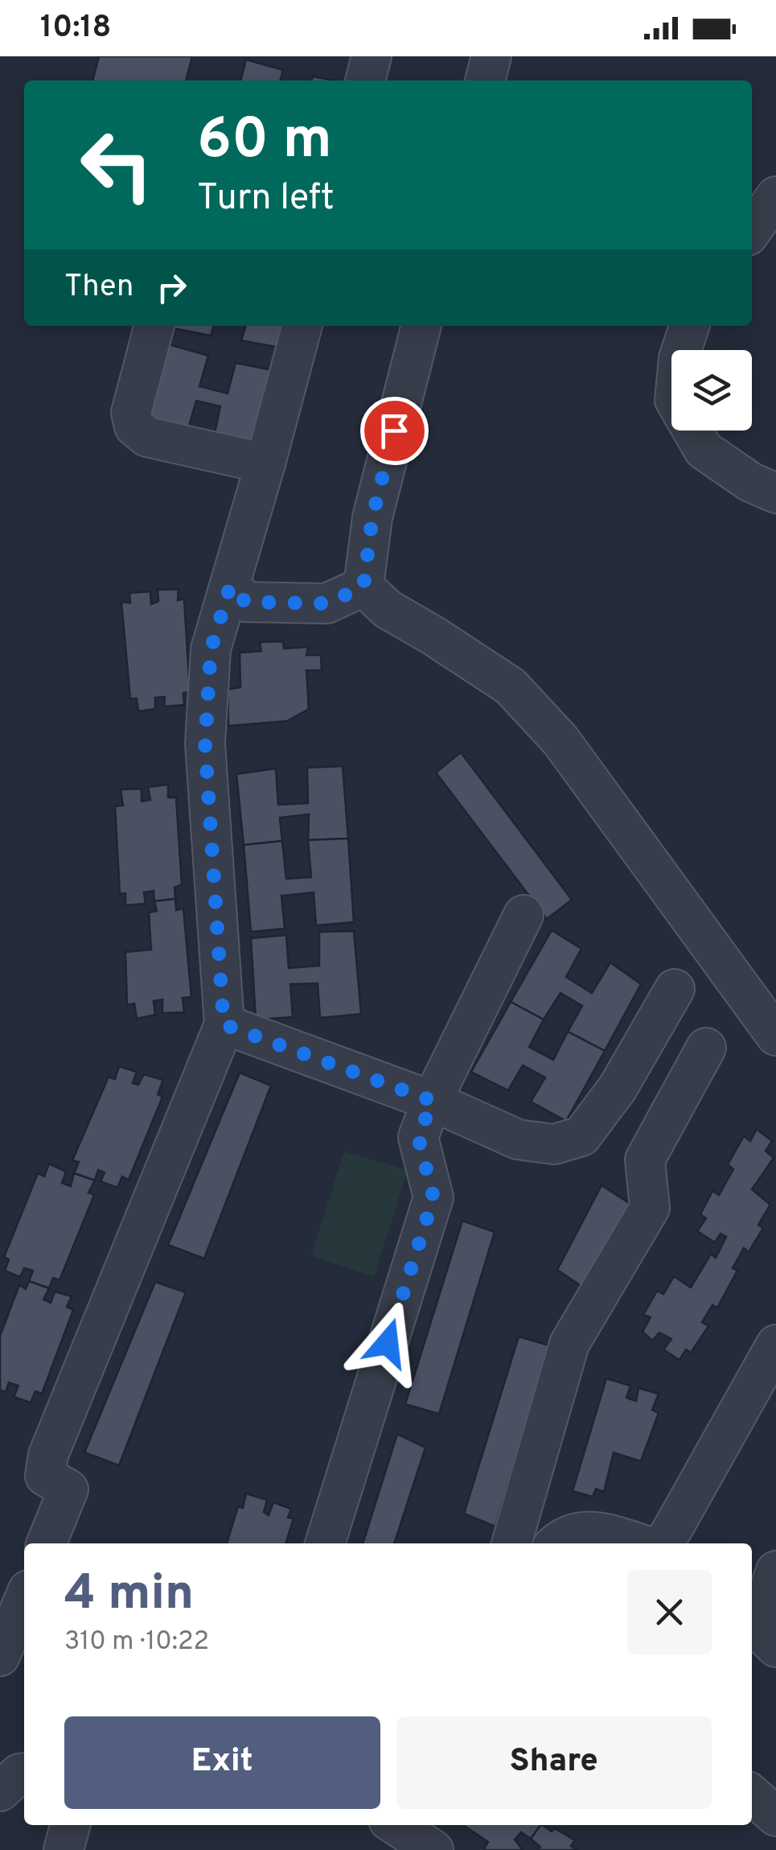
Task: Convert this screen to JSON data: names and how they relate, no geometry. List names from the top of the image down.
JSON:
{
  "page": {
    "status": "10:18",
    "turn": ["60 m", "Turn left"],
    "then": "Then",
    "heading": ["4 min", "310 m · 10:22"],
    "buttons": ["Exit", "Share"]
  }
}
